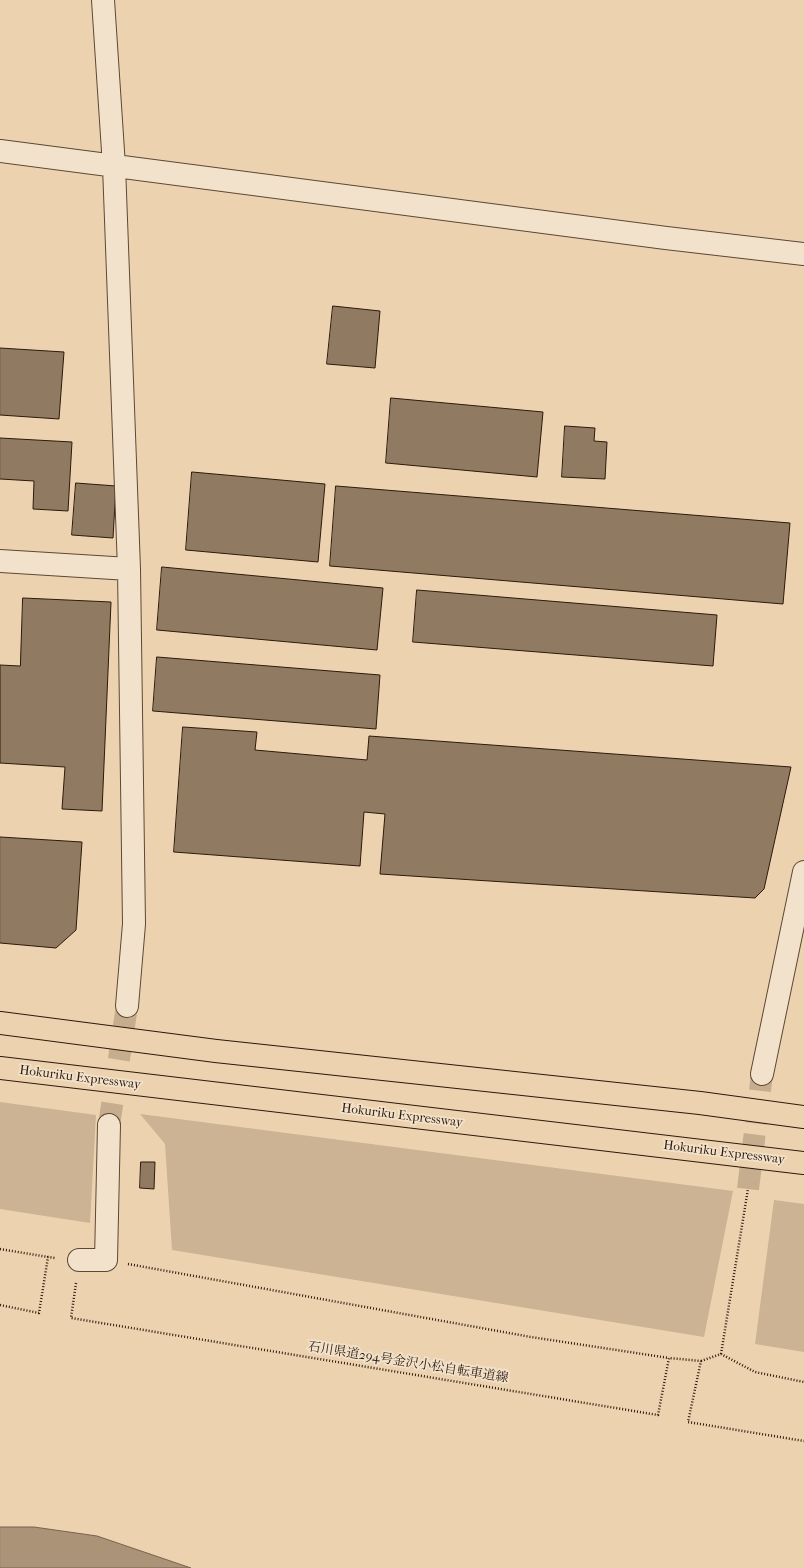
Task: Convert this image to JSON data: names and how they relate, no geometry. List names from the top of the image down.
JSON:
{
  "streets": {
    "highway": ["Hokuriku Expressway"],
    "path": ["石川県道294号金沢小松自転車道線"]
  }
}
